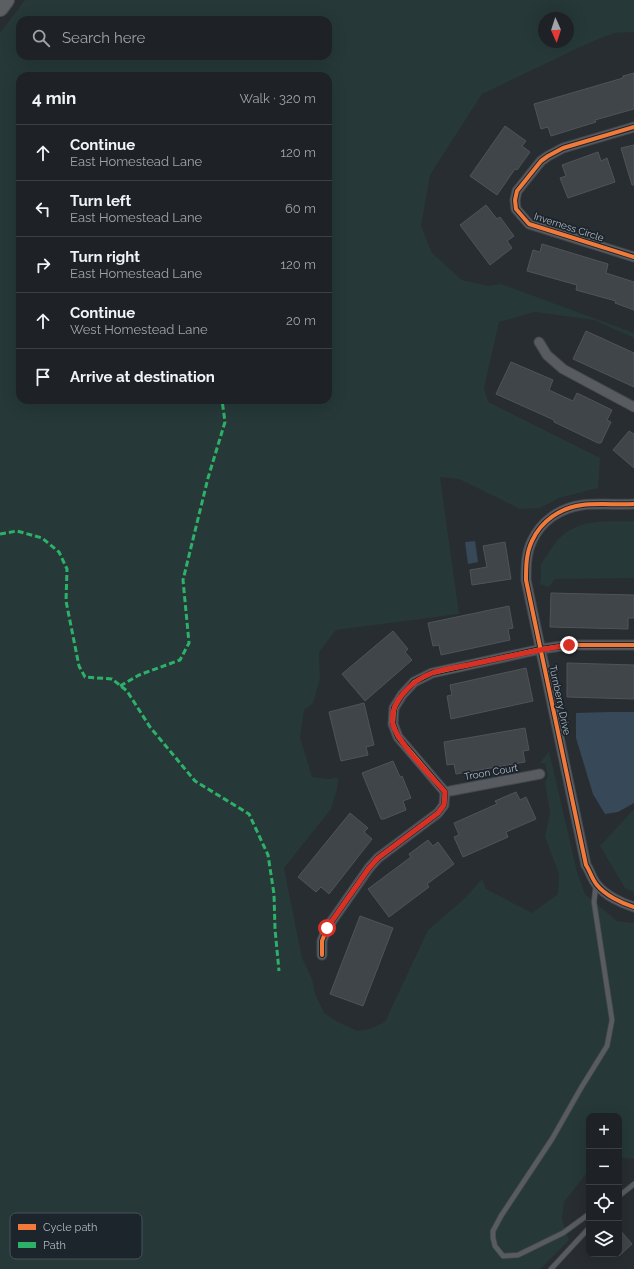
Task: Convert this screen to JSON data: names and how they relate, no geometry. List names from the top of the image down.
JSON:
{
  "streets": {
    "street": ["Inverness Circle", "Turnberry Drive", "Troon Court"]
  },
  "legend": ["Cycle path", "Path"],
  "north": "bottom",
  "page": {
    "search": "Search here",
    "heading": ["4 min", "Walk · 320 m"],
    "list": [
      ["Continue", "East Homestead Lane", "120 m"],
      ["Turn left", "East Homestead Lane", "60 m"],
      ["Turn right", "East Homestead Lane", "120 m"],
      ["Continue", "West Homestead Lane", "20 m"],
      "Arrive at destination"
    ],
    "map_buttons": ["+", "−"]
  }
}
